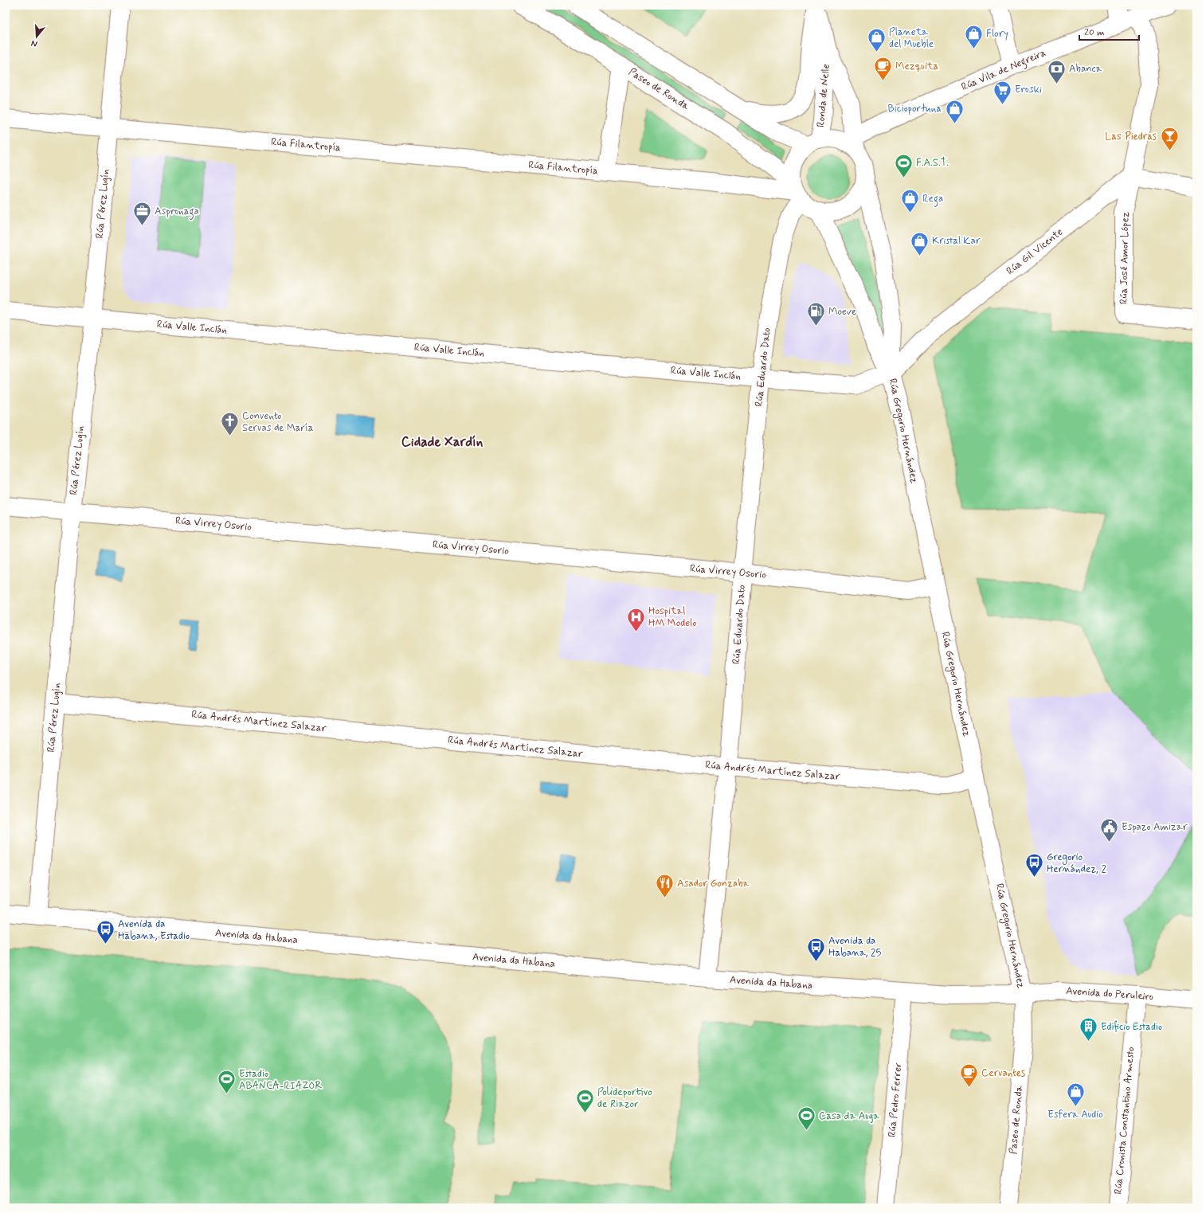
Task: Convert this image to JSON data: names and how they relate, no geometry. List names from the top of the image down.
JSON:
{
  "streets": {
    "street": [
      "Rúa Vila de Negreira",
      "Paseo de Ronda",
      "Ronda de Nelle",
      "Rúa Filantropía",
      "Rúa Pérez Lugín",
      "Rúa Gil Vicente",
      "Rúa José Amor López",
      "Rúa Valle Inclán",
      "Rúa Eduardo Dato",
      "Rúa Gregorio Hernández",
      "Rúa Virrey Osorio",
      "Rúa Andrés Martínez Salazar",
      "Avenida da Habana",
      "Avenida do Peruleiro",
      "Rúa Pedro Ferrer",
      "Rúa Cronista Constantino Armesto"
    ]
  },
  "crossings": [
    ["Rúa Vila de Negreira", "Paseo de Ronda"],
    ["Rúa Vila de Negreira", "Ronda de Nelle"],
    ["Rúa Vila de Negreira", "Rúa Filantropía"],
    ["Rúa Vila de Negreira", "Rúa José Amor López"],
    ["Rúa Vila de Negreira", "Rúa Eduardo Dato"],
    ["Rúa Vila de Negreira", "Rúa Gregorio Hernández"],
    ["Paseo de Ronda", "Ronda de Nelle"],
    ["Paseo de Ronda", "Rúa Filantropía"],
    ["Paseo de Ronda", "Rúa Eduardo Dato"],
    ["Paseo de Ronda", "Rúa Gregorio Hernández"],
    ["Paseo de Ronda", "Avenida da Habana"],
    ["Paseo de Ronda", "Avenida do Peruleiro"],
    ["Ronda de Nelle", "Rúa Filantropía"],
    ["Ronda de Nelle", "Rúa Eduardo Dato"],
    ["Ronda de Nelle", "Rúa Gregorio Hernández"],
    ["Rúa Filantropía", "Rúa Pérez Lugín"],
    ["Rúa Filantropía", "Rúa Eduardo Dato"],
    ["Rúa Filantropía", "Rúa Gregorio Hernández"],
    ["Rúa Pérez Lugín", "Rúa Valle Inclán"],
    ["Rúa Pérez Lugín", "Rúa Virrey Osorio"],
    ["Rúa Pérez Lugín", "Rúa Andrés Martínez Salazar"],
    ["Rúa Pérez Lugín", "Avenida da Habana"],
    ["Rúa Gil Vicente", "Rúa José Amor López"],
    ["Rúa Gil Vicente", "Rúa Valle Inclán"],
    ["Rúa Gil Vicente", "Rúa Gregorio Hernández"],
    ["Rúa Valle Inclán", "Rúa Eduardo Dato"],
    ["Rúa Valle Inclán", "Rúa Gregorio Hernández"],
    ["Rúa Eduardo Dato", "Rúa Gregorio Hernández"],
    ["Rúa Eduardo Dato", "Rúa Virrey Osorio"],
    ["Rúa Eduardo Dato", "Rúa Andrés Martínez Salazar"],
    ["Rúa Eduardo Dato", "Avenida da Habana"],
    ["Rúa Gregorio Hernández", "Rúa Virrey Osorio"],
    ["Rúa Gregorio Hernández", "Rúa Andrés Martínez Salazar"],
    ["Rúa Gregorio Hernández", "Avenida da Habana"],
    ["Rúa Gregorio Hernández", "Avenida do Peruleiro"],
    ["Avenida da Habana", "Avenida do Peruleiro"],
    ["Avenida da Habana", "Rúa Pedro Ferrer"],
    ["Avenida do Peruleiro", "Rúa Cronista Constantino Armesto"]
  ],
  "districts": ["Cidade Xardín"],
  "places": {
    "shop": [
      "Flory",
      "Planeta del Mueble",
      "Bicioportuna",
      "Rega",
      "Kristal Kar",
      "Esfera Audio"
    ],
    "cafe": ["Mezquita", "Cervantes"],
    "bank": ["Abanca"],
    "supermarket": ["Eroski"],
    "bar": ["Las Piedras"],
    "sports": [
      "F.A.S.T.",
      "Estadio ABANCA-RIAZOR",
      "Polideportivo de Riazor",
      "Casa da Auga"
    ],
    "office": ["Aspronaga"],
    "fuel station": ["Moeve"],
    "church": ["Convento Servas de María"],
    "hospital": ["Hospital HM Modelo"],
    "public building": ["Espazo Amizar"],
    "bus stop": ["Gregorio Hernández, 2", "Avenida da Habana, Estadio", "Avenida da Habana, 25"],
    "restaurant": ["Asador Gonzaba"],
    "building": ["Edificio Estadio"]
  },
  "scale_bar": "20 m",
  "north": "bottom"
}
